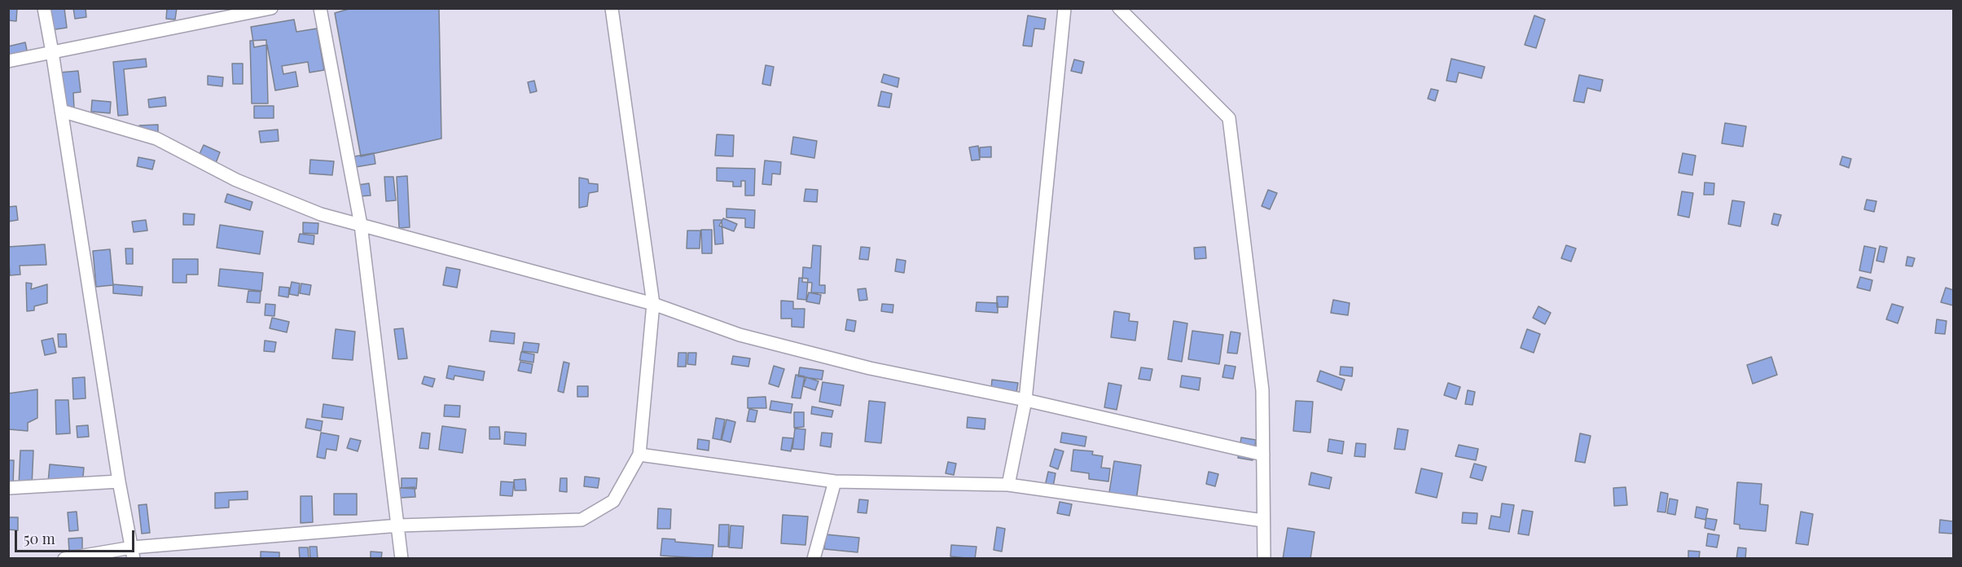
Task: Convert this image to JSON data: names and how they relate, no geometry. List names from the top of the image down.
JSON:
{
  "scale_bar": "50 m"
}
